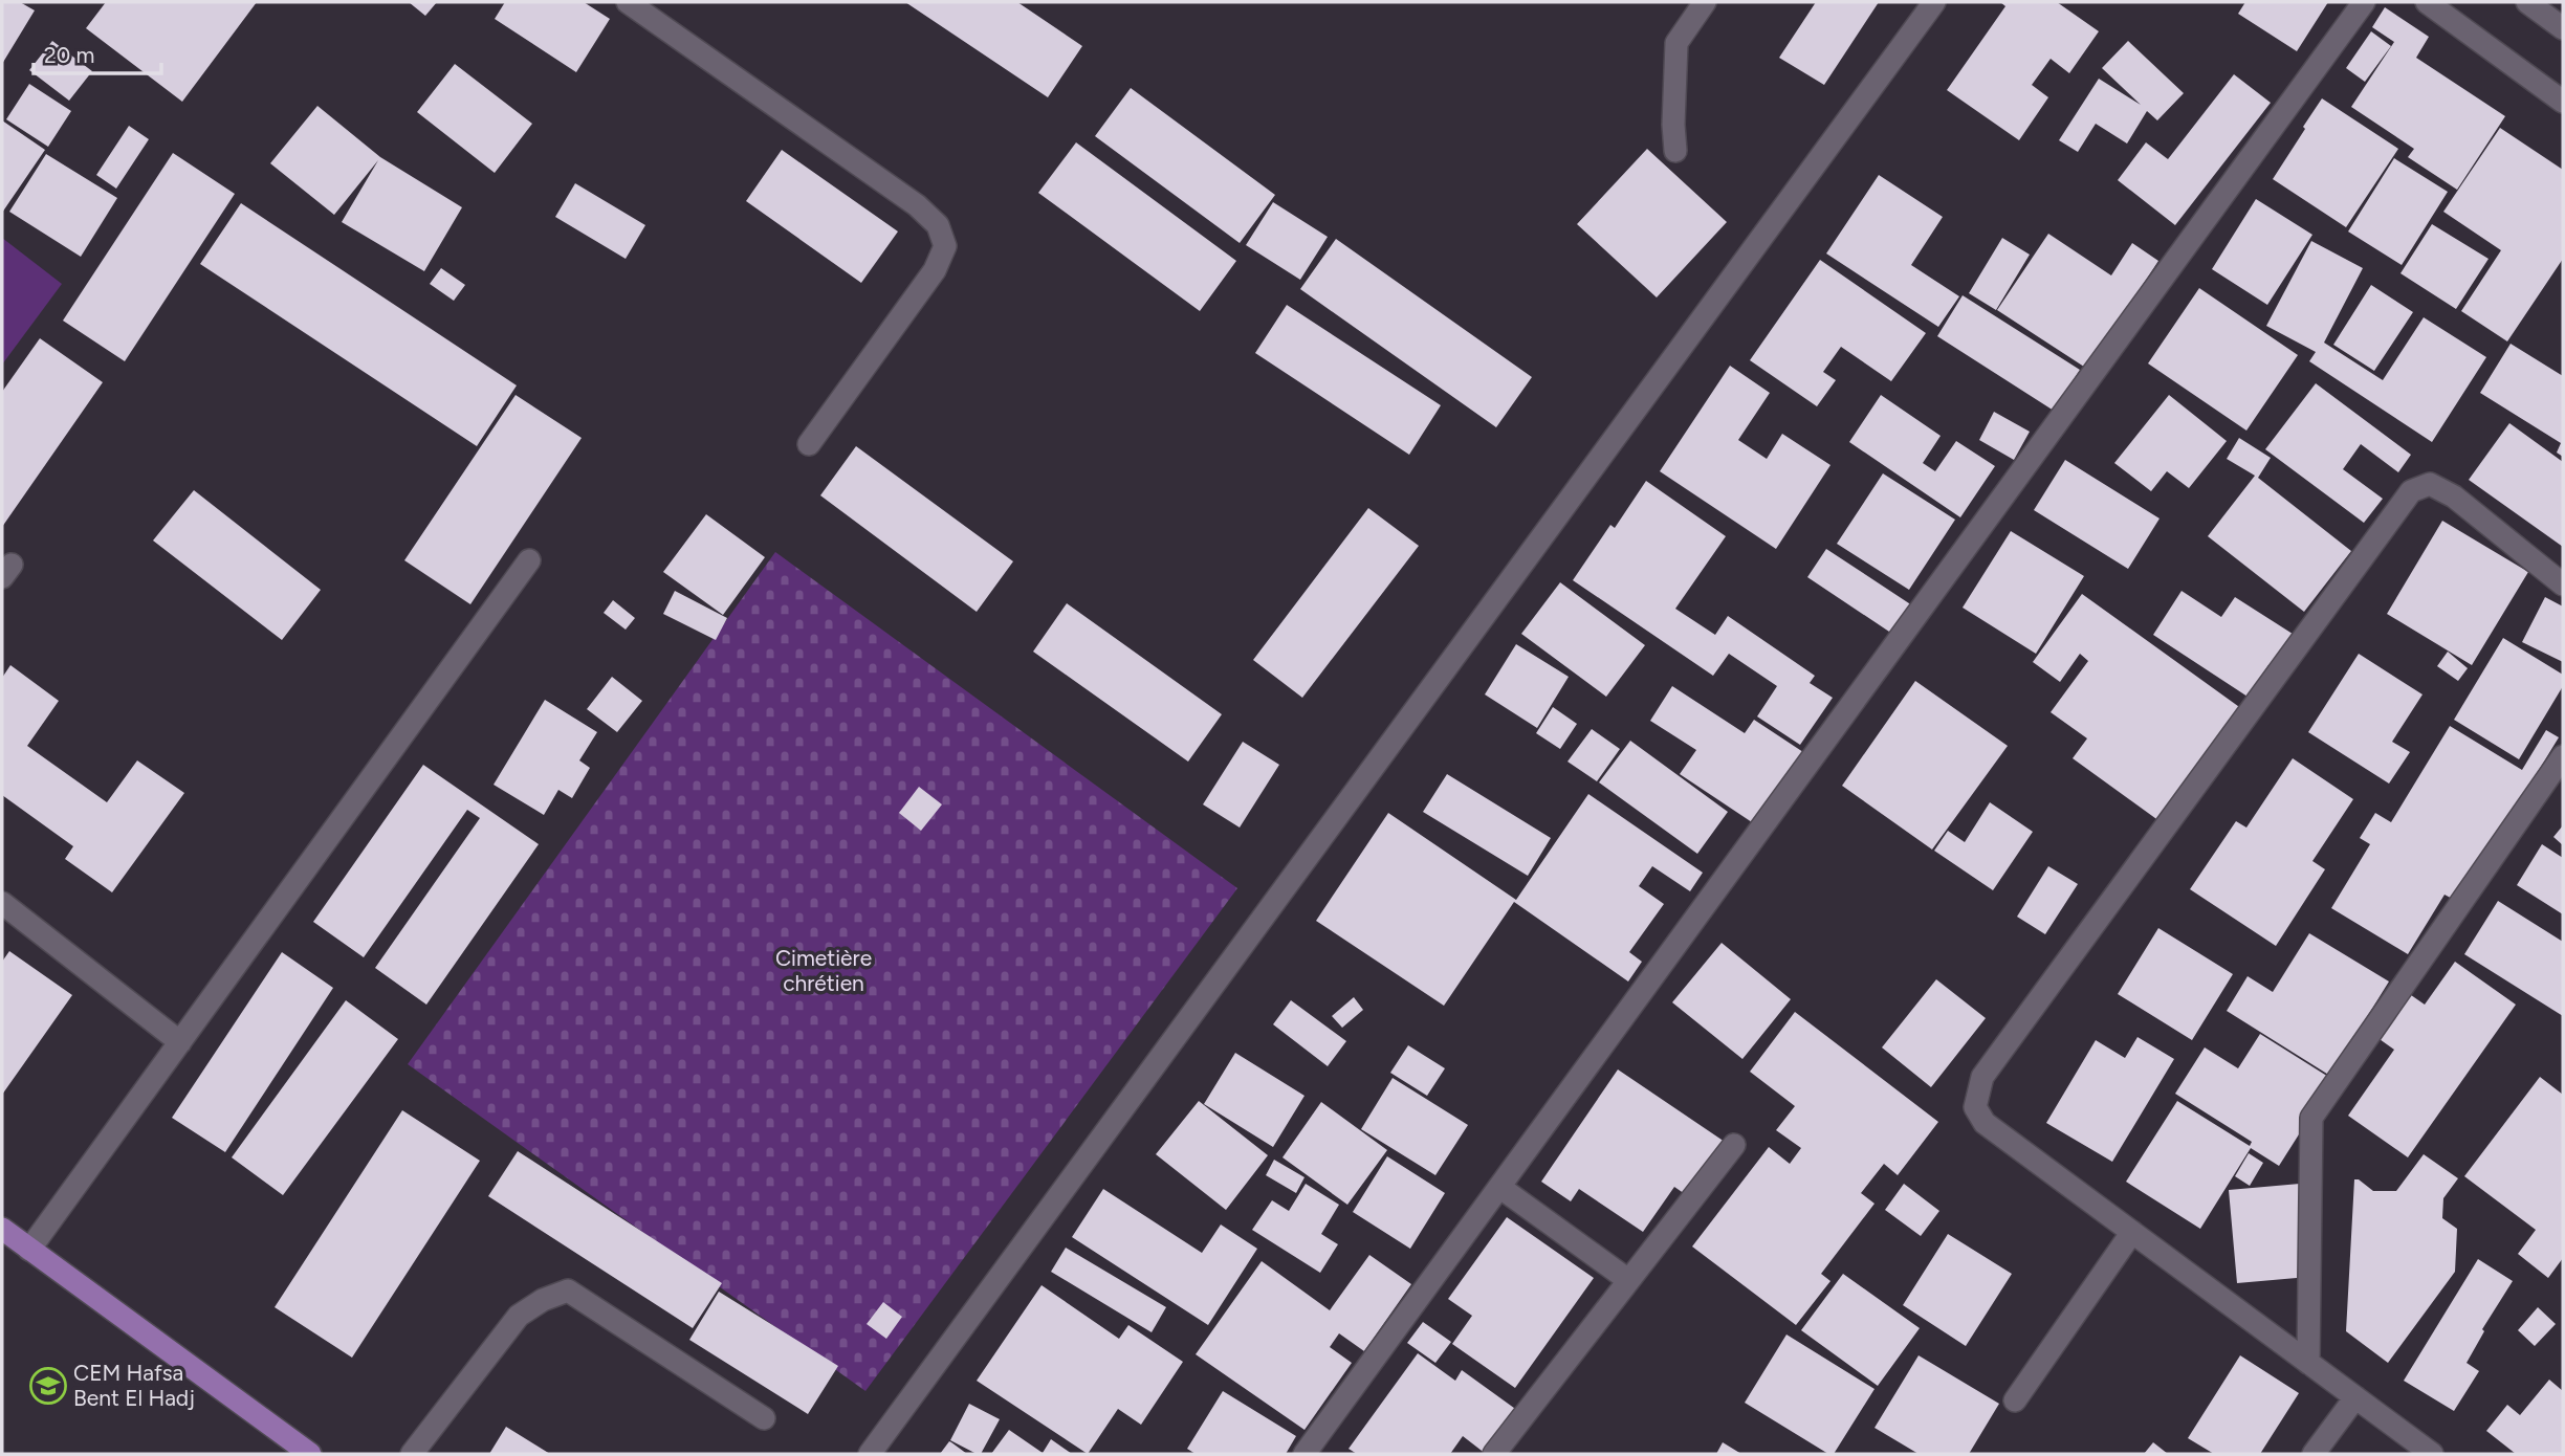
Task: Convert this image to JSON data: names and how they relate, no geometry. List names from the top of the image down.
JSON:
{
  "parks": ["Cimetière chrétien"],
  "places": {
    "school or university": ["CEM Hafsa Bent El Hadj"]
  },
  "scale_bar": "20 m"
}
